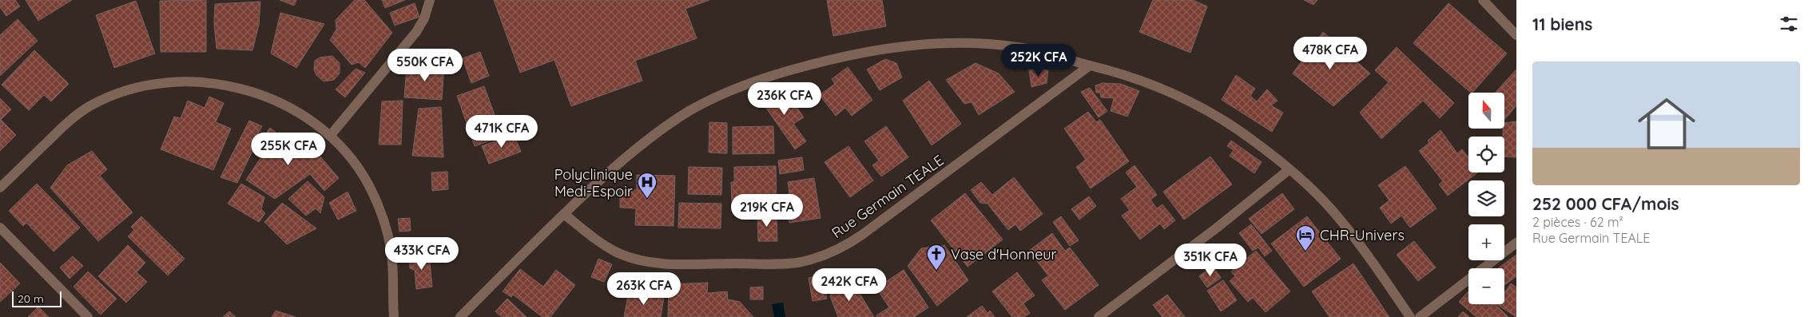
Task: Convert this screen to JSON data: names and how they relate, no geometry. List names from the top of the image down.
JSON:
{
  "streets": {
    "street": ["Rue Germain TEALE"]
  },
  "places": {
    "hospital": ["Polyclinique Medi-Espoir"],
    "hotel": ["CHR-Univers"],
    "church": ["Vase d'Honneur"]
  },
  "scale_bar": "20 m",
  "north": "top",
  "page": {
    "heading": "11 biens",
    "price": [
      "478K CFA",
      "252K CFA",
      "550K CFA",
      "236K CFA",
      "471K CFA",
      "255K CFA",
      "219K CFA",
      "433K CFA",
      "351K CFA",
      "242K CFA",
      "263K CFA"
    ],
    "list": [
      {
        "name": "252 000 CFA/mois",
        "note": "2 pièces · 62 m² · Rue Germain TEALE"
      }
    ],
    "map_buttons": ["+", "−"],
    "scale": "20 m"
  }
}
